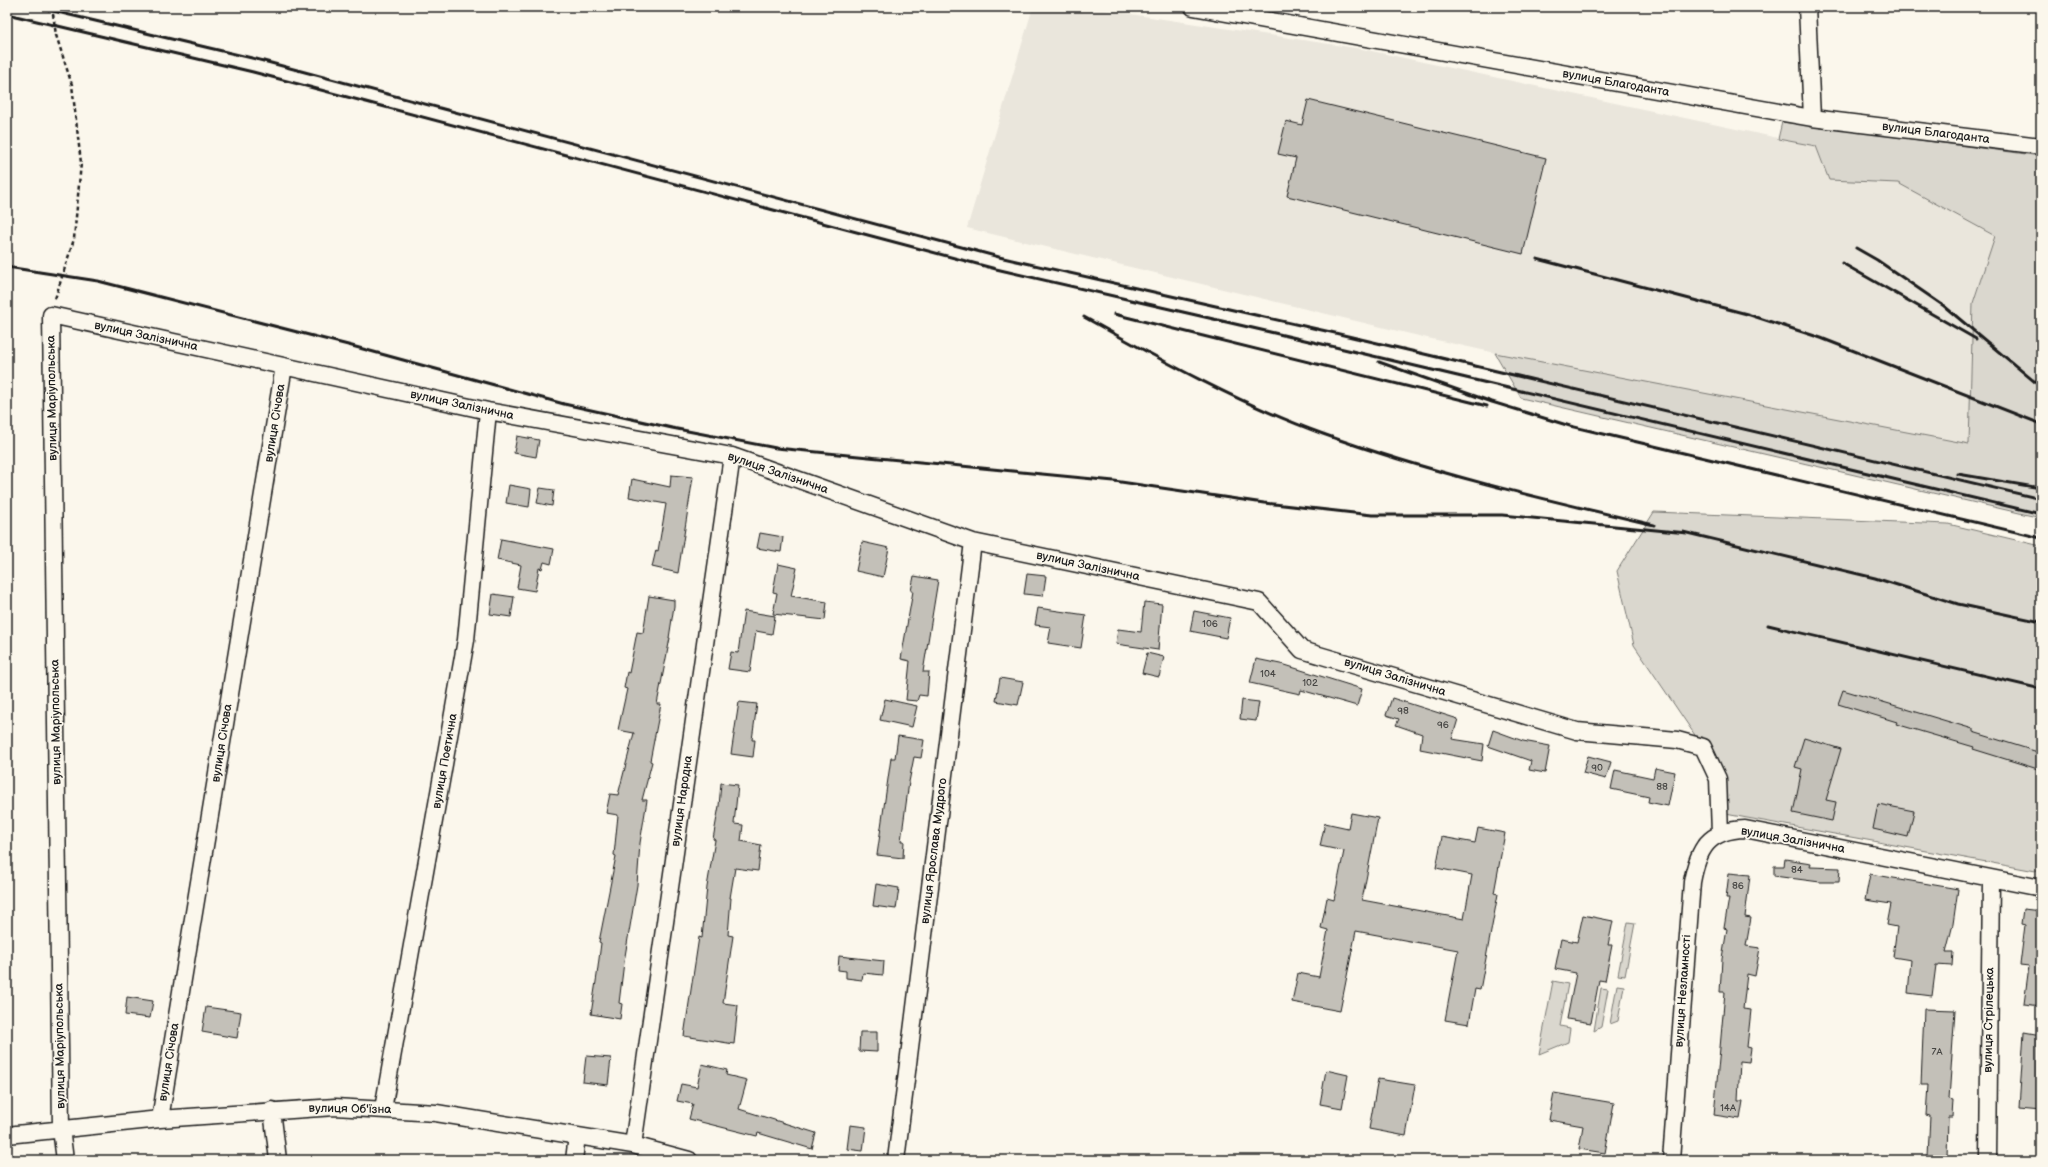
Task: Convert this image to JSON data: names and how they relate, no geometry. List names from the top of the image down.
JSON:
{
  "streets": {
    "street": [
      "вулиця Благоданта",
      "вулиця Залізнична",
      "вулиця Маріупольська",
      "вулиця Січова",
      "вулиця Поетична",
      "вулиця Народна",
      "вулиця Ярослава Мудрого",
      "вулиця Незламності",
      "вулиця Стрілецька",
      "вулиця Об'їзна"
    ]
  },
  "crossings": [
    ["вулиця Залізнична", "вулиця Маріупольська"],
    ["вулиця Залізнична", "вулиця Січова"],
    ["вулиця Залізнична", "вулиця Поетична"],
    ["вулиця Залізнична", "вулиця Народна"],
    ["вулиця Залізнична", "вулиця Ярослава Мудрого"],
    ["вулиця Залізнична", "вулиця Незламності"],
    ["вулиця Залізнична", "вулиця Стрілецька"],
    ["вулиця Маріупольська", "вулиця Об'їзна"],
    ["вулиця Січова", "вулиця Об'їзна"],
    ["вулиця Поетична", "вулиця Об'їзна"],
    ["вулиця Народна", "вулиця Об'їзна"]
  ],
  "house_numbers": [
    "106",
    "104",
    "102",
    "98",
    "96",
    "90",
    "88",
    "84",
    "86",
    "7А",
    "14А"
  ]
}
